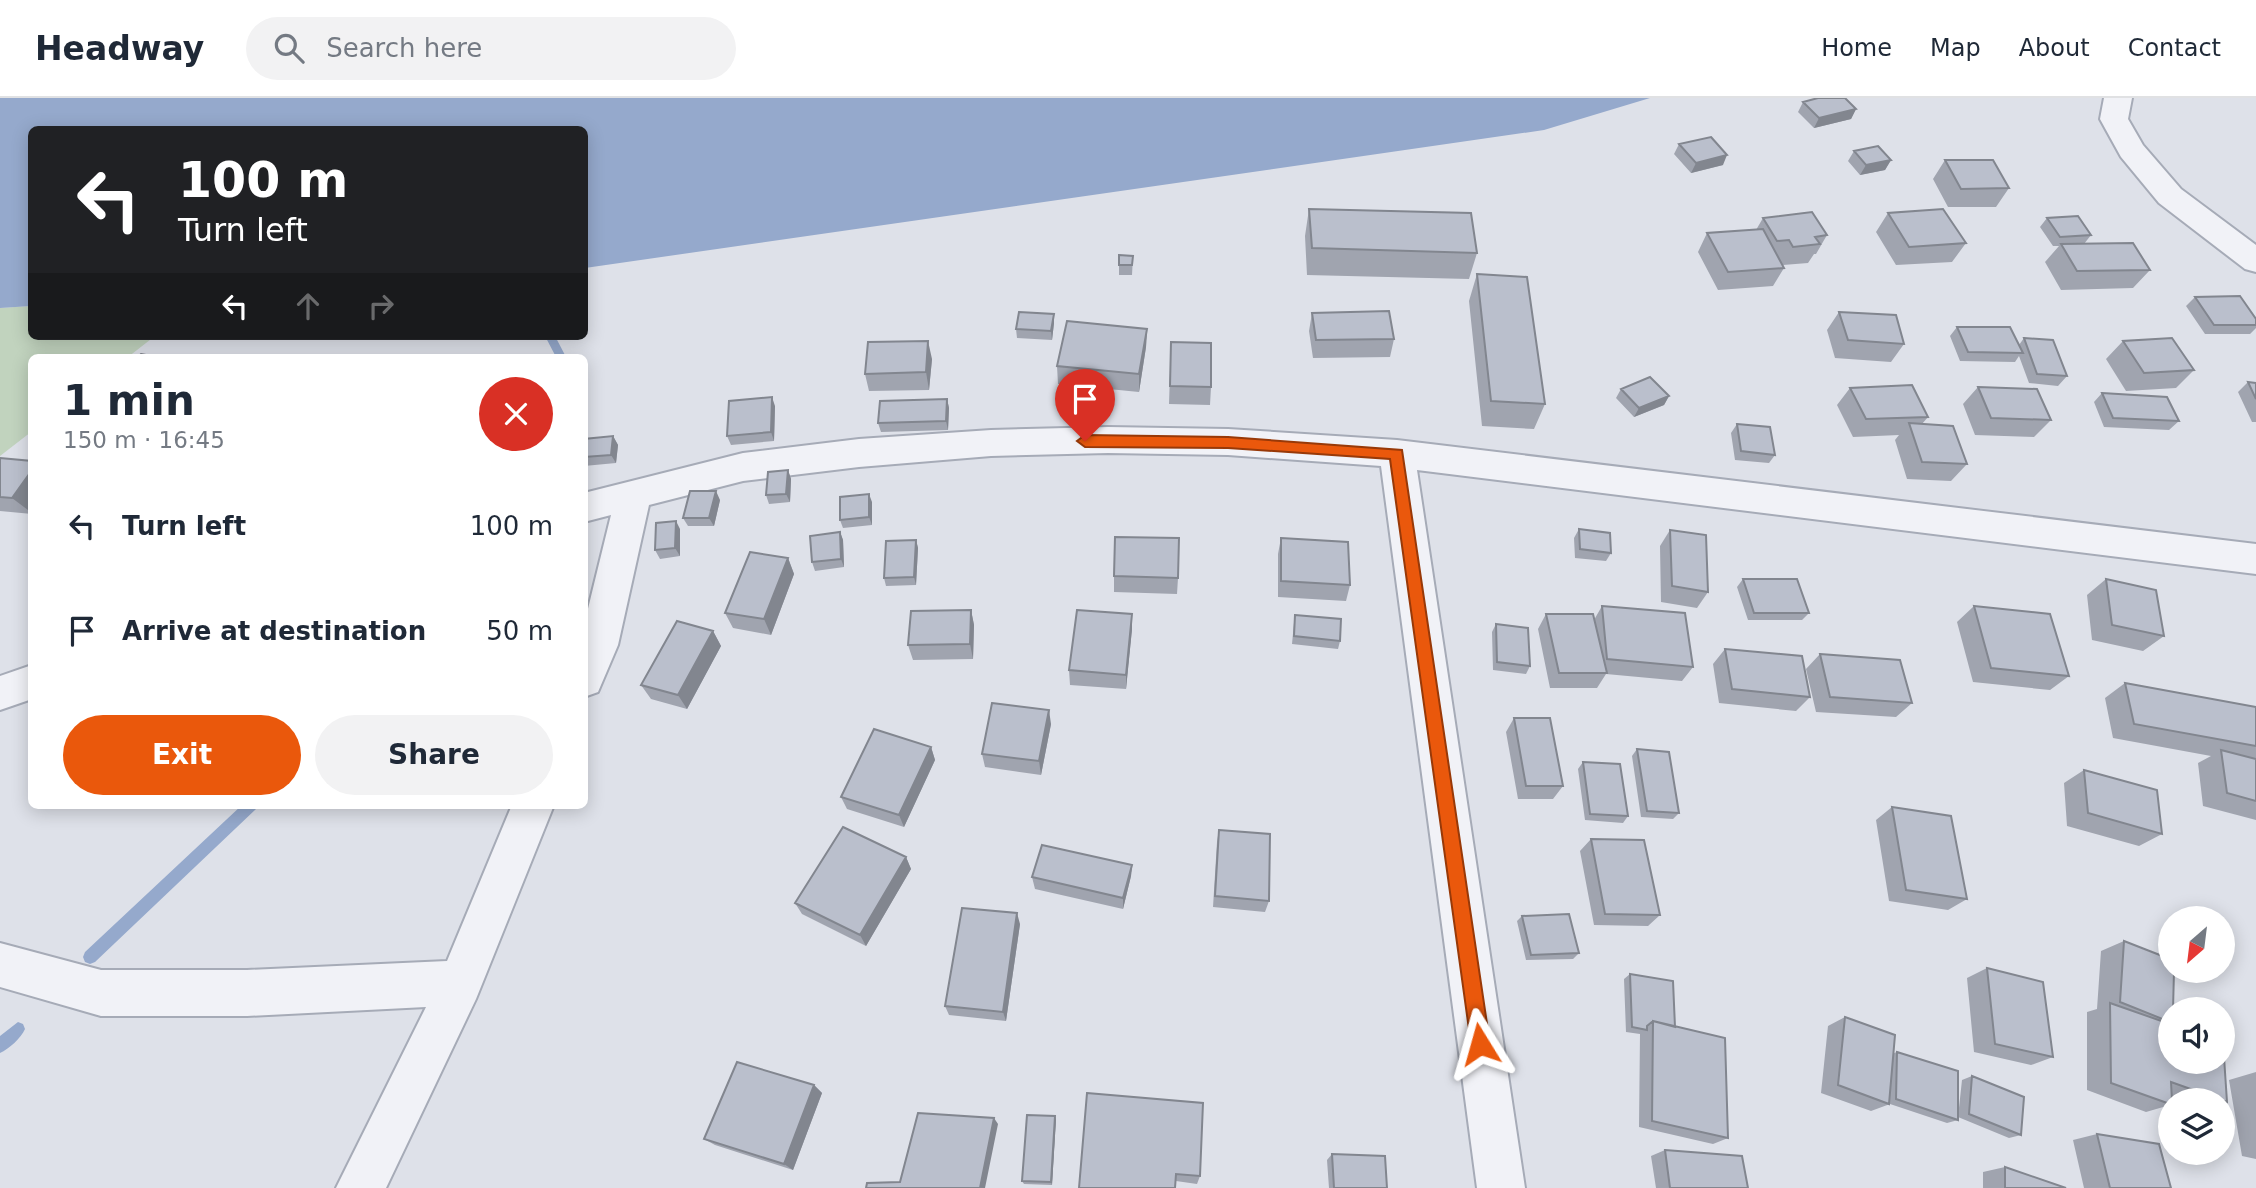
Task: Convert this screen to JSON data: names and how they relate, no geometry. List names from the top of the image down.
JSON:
{
  "north": "bottom left",
  "page": {
    "header": "Headway",
    "search": "Search here",
    "nav": [
      "Home",
      "Map",
      "About",
      "Contact"
    ],
    "turn": ["100 m", "Turn left"],
    "heading": ["1 min", "150 m · 16:45"],
    "list": [
      {
        "name": "Turn left",
        "value": "100 m"
      },
      {
        "name": "Arrive at destination",
        "value": "50 m"
      }
    ],
    "buttons": ["Exit", "Share"]
  }
}
